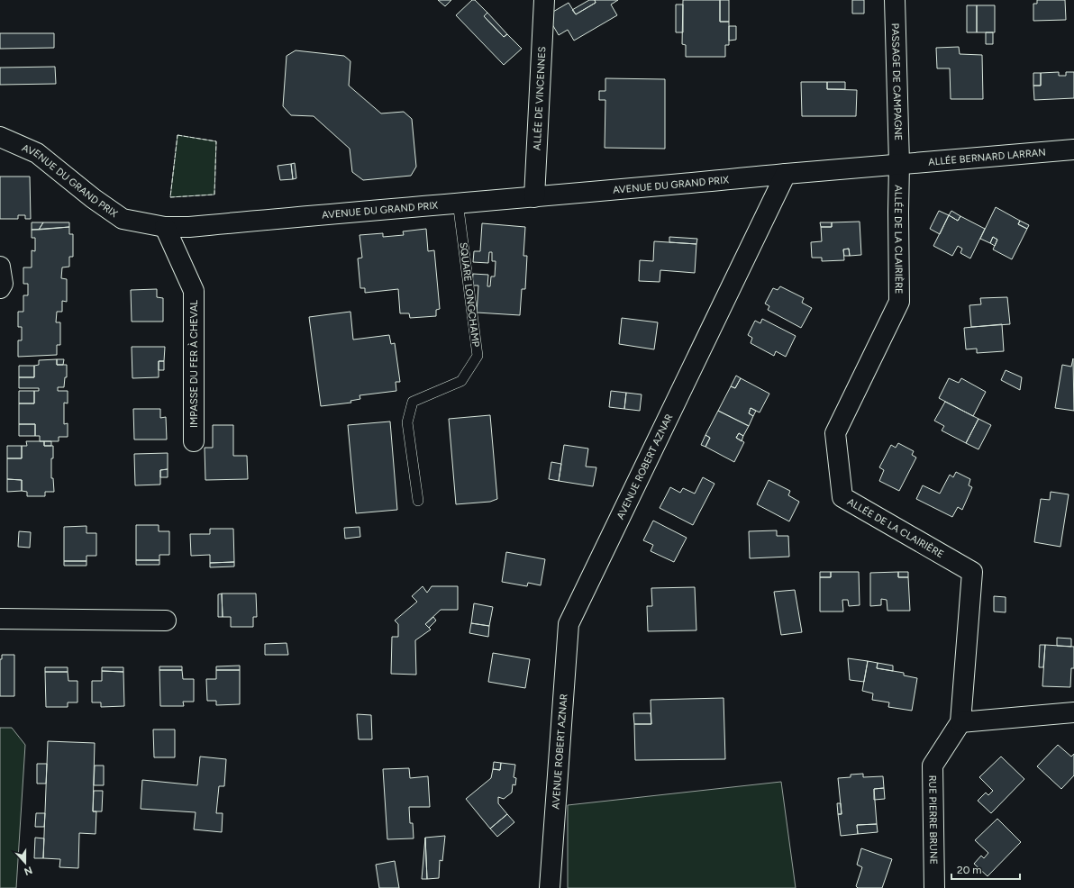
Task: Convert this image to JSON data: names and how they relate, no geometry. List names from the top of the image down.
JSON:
{
  "streets": {
    "street": [
      "PASSAGE DE CAMPAGNE",
      "ALLÉE DE VINCENNES",
      "ALLÉE BERNARD LARRAN",
      "AVENUE DU GRAND PRIX",
      "ALLÉE DE LA CLAIRIÈRE",
      "IMPASSE DU FER À CHEVAL",
      "AVENUE ROBERT AZNAR",
      "RUE PIERRE BRUNE"
    ],
    "lane": ["SQUARE LONGCHAMP"]
  },
  "crossings": [
    ["PASSAGE DE CAMPAGNE", "ALLÉE BERNARD LARRAN"],
    ["PASSAGE DE CAMPAGNE", "ALLÉE DE LA CLAIRIÈRE"],
    ["ALLÉE DE VINCENNES", "AVENUE DU GRAND PRIX"],
    ["ALLÉE BERNARD LARRAN", "ALLÉE DE LA CLAIRIÈRE"],
    ["AVENUE DU GRAND PRIX", "SQUARE LONGCHAMP"],
    ["AVENUE DU GRAND PRIX", "IMPASSE DU FER À CHEVAL"],
    ["AVENUE DU GRAND PRIX", "AVENUE ROBERT AZNAR"],
    ["ALLÉE DE LA CLAIRIÈRE", "RUE PIERRE BRUNE"]
  ],
  "scale_bar": "20 m",
  "north": "bottom"
}
